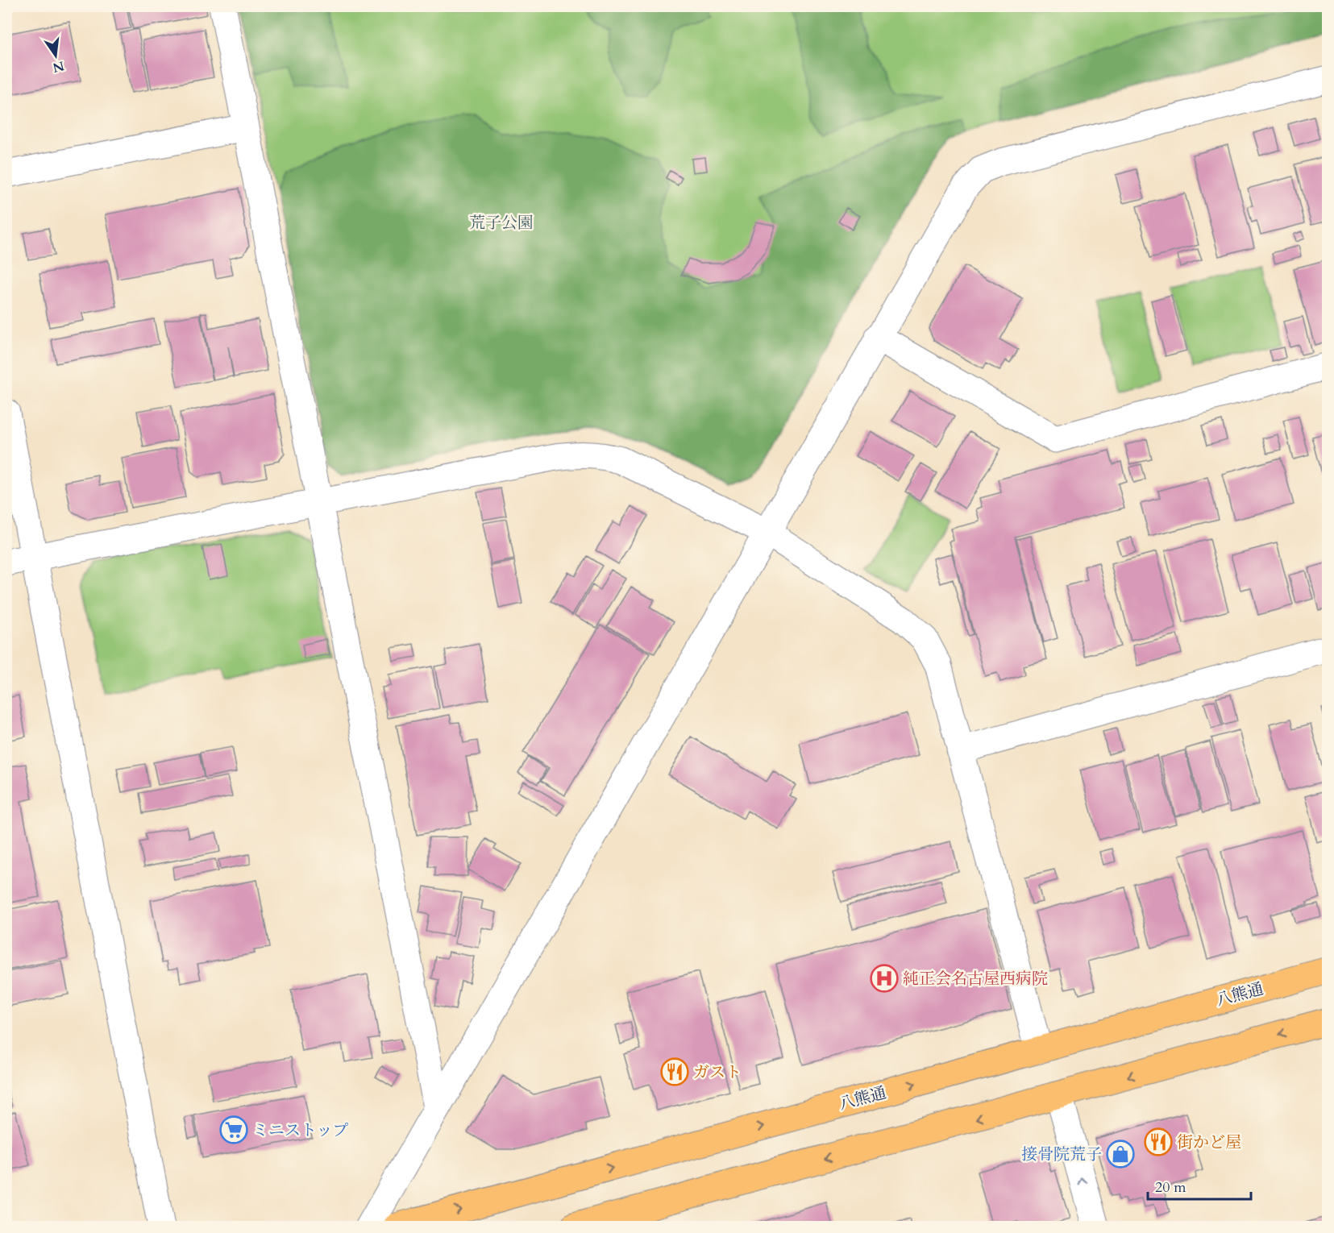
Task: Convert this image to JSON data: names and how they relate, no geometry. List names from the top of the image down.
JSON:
{
  "streets": {
    "main road": ["八熊通"]
  },
  "parks": ["荒子公園"],
  "places": {
    "hospital": ["純正会名古屋西病院"],
    "restaurant": ["ガスト", "街かど屋"],
    "supermarket": ["ミニストップ"],
    "shop": ["接骨院荒子"]
  },
  "scale_bar": "20 m",
  "north": "bottom"
}
